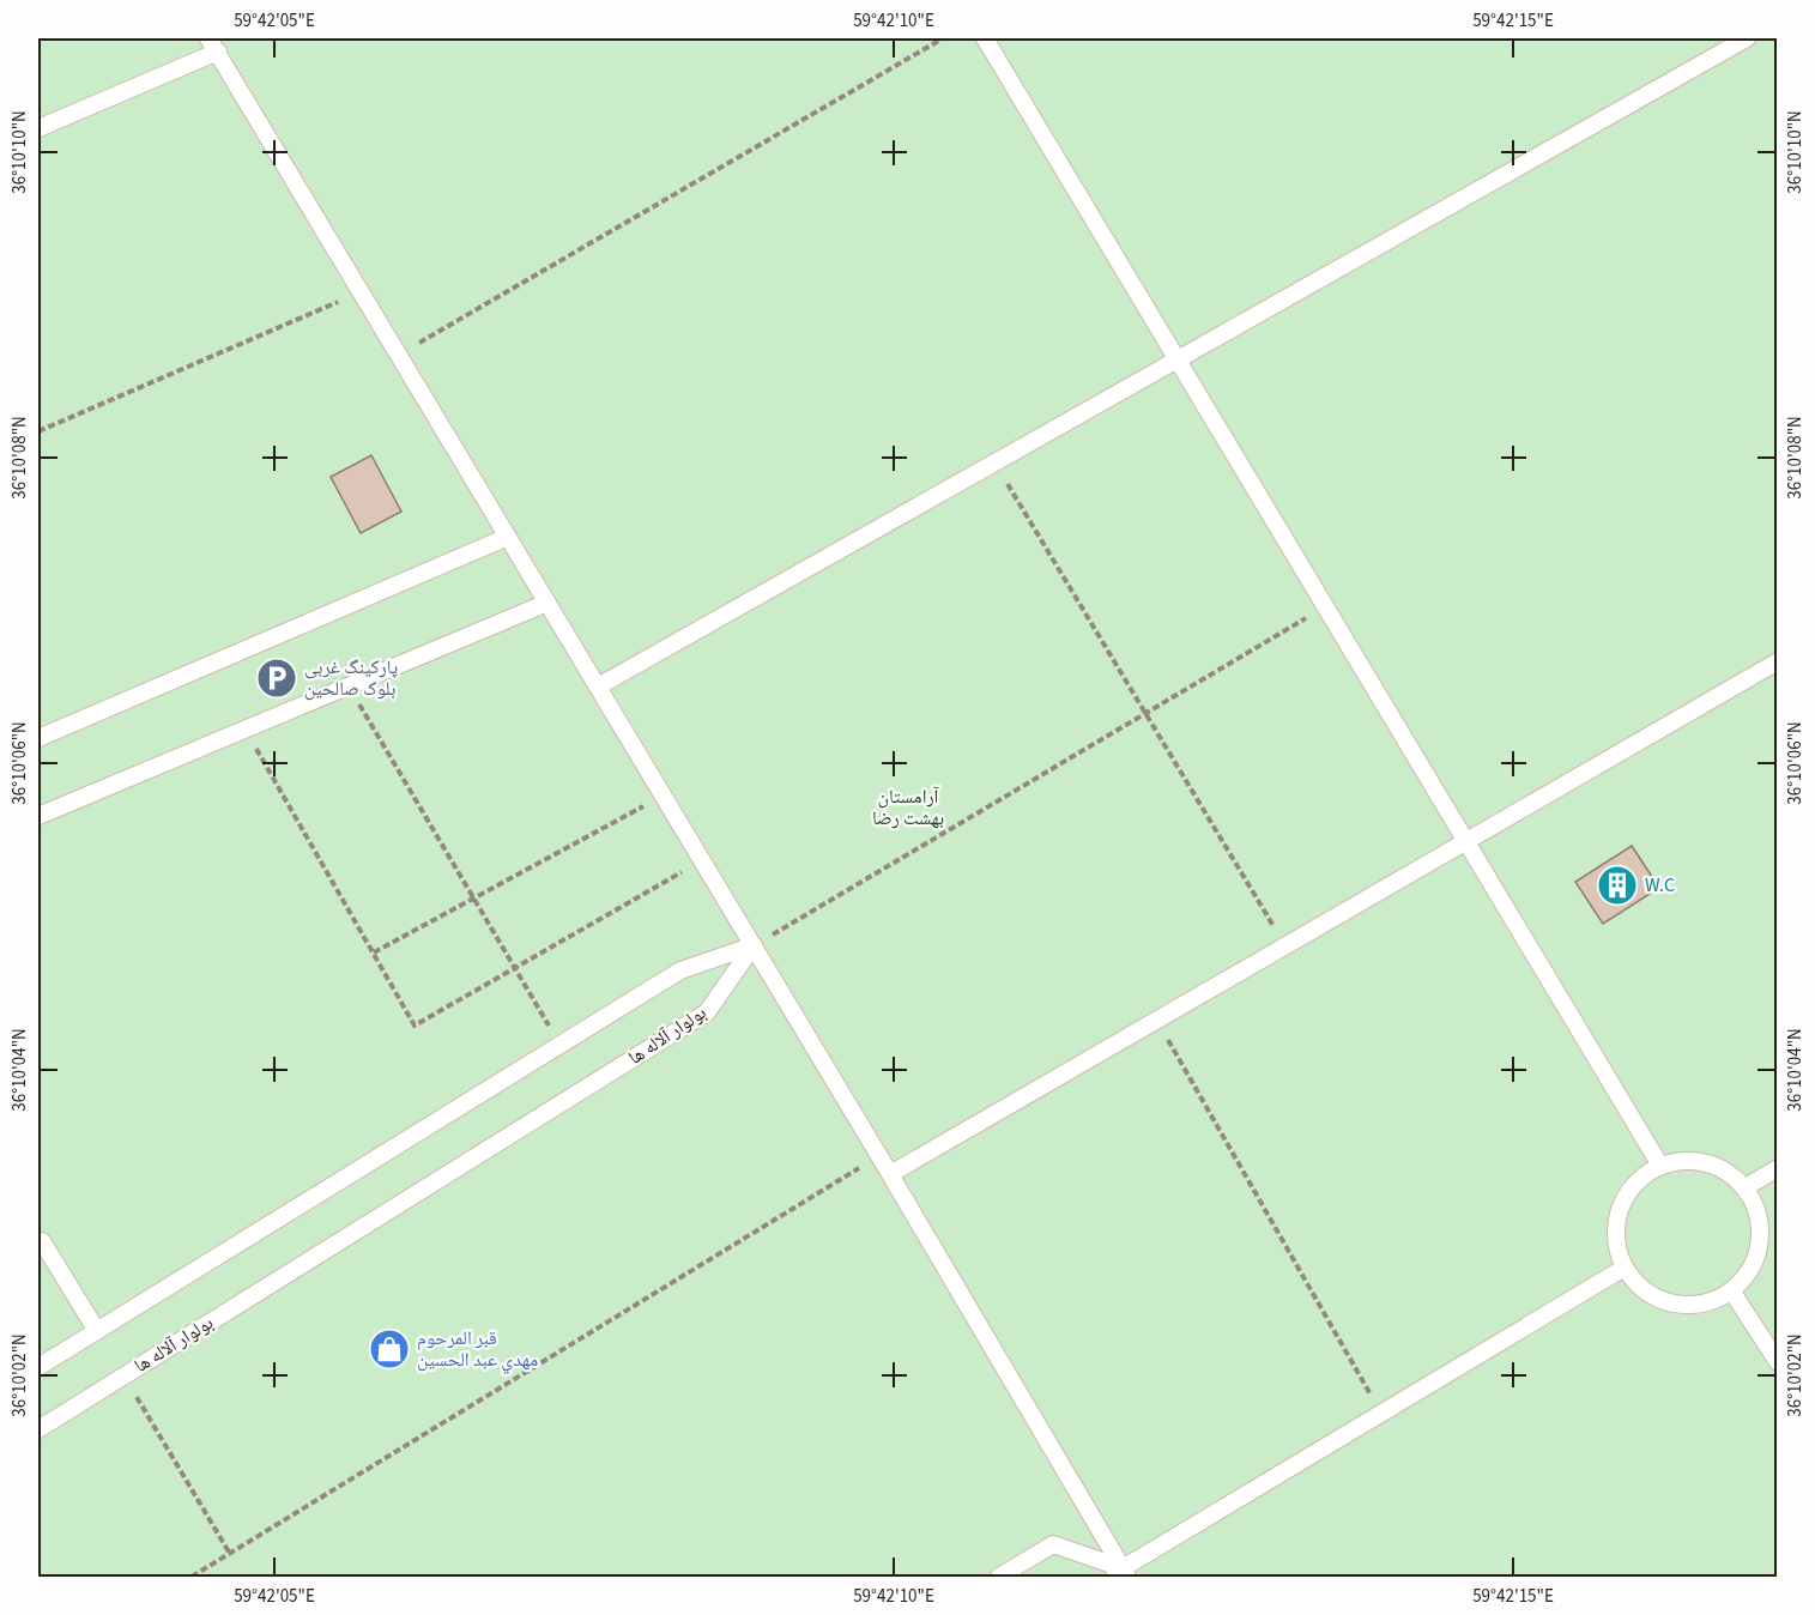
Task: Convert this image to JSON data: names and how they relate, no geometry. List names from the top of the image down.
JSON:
{
  "streets": {
    "lane": ["بولوار آلاله ها"]
  },
  "parks": ["آرامستان بهشت رضا"],
  "places": {
    "parking": ["پارکینگ غربی بلوک صالحین"],
    "building": ["W.C"],
    "shop": ["قبر المرحوم مهدي عبد الحسين"]
  },
  "coordinates": [
    "59°42'05\"E",
    "59°42'10\"E",
    "59°42'15\"E",
    "36°10'10\"N",
    "36°10'08\"N",
    "36°10'06\"N",
    "36°10'04\"N",
    "36°10'02\"N"
  ]
}
